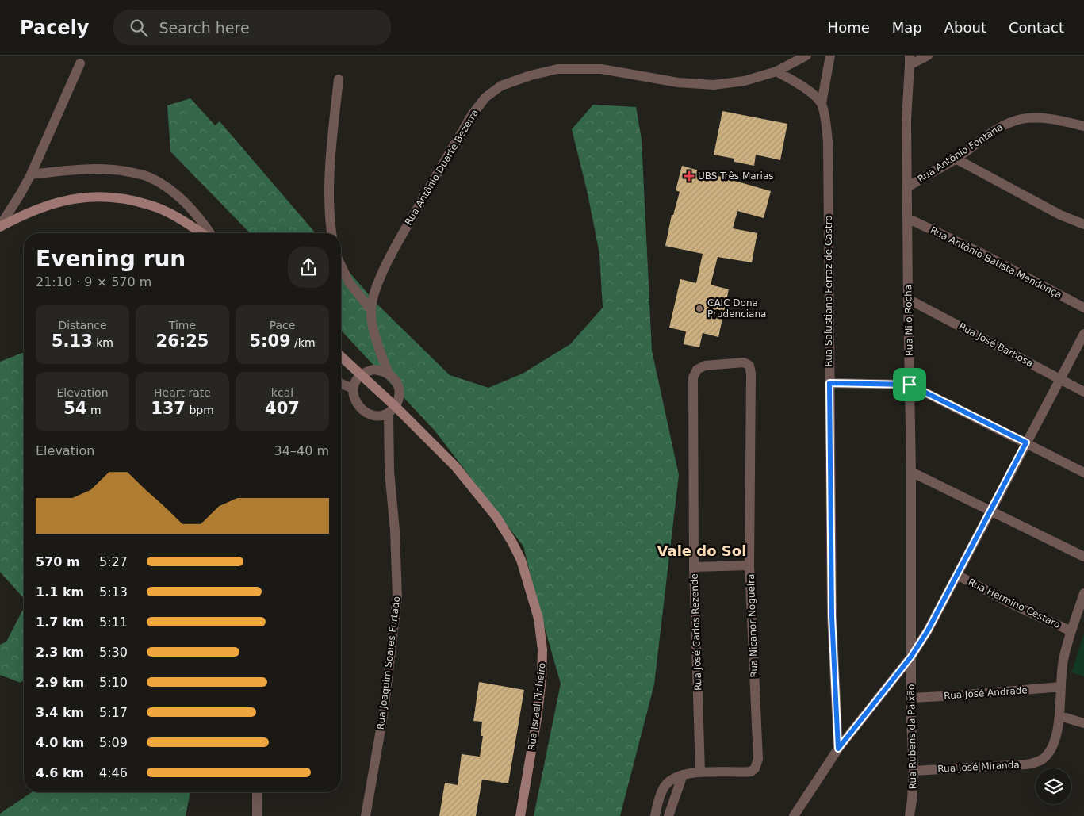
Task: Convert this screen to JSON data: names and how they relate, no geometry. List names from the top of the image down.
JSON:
{
  "streets": {
    "main road": ["Rua Israel Pinheiro"],
    "street": [
      "Rua Antônio Fontana",
      "Rua Antônio Duarte Bezerra",
      "Rua Antônio Batista Mendonça",
      "Rua Salustiano Ferraz de Castro",
      "Rua Nilo Rocha",
      "Rua José Barbosa",
      "Rua Hermino Cestaro",
      "Rua Nicanor Nogueira",
      "Rua José Carlos Rezende",
      "Rua Joaquim Soares Furtado",
      "Rua José Andrade",
      "Rua Rubens da Paixão",
      "Rua José Miranda"
    ]
  },
  "crossings": [
    ["Rua Antônio Fontana", "Rua Nilo Rocha"],
    ["Rua Antônio Duarte Bezerra", "Rua Joaquim Soares Furtado"],
    ["Rua Antônio Batista Mendonça", "Rua Nilo Rocha"],
    ["Rua Nilo Rocha", "Rua José Barbosa"],
    ["Rua Nilo Rocha", "Rua Rubens da Paixão"],
    ["Rua Hermino Cestaro", "Rua José Miranda"],
    ["Rua Nicanor Nogueira", "Rua José Carlos Rezende"],
    ["Rua Joaquim Soares Furtado", "Rua Israel Pinheiro"],
    ["Rua José Andrade", "Rua Rubens da Paixão"],
    ["Rua José Andrade", "Rua José Miranda"],
    ["Rua Rubens da Paixão", "Rua José Miranda"]
  ],
  "districts": ["Vale do Sol"],
  "places": {
    "health": ["UBS Três Marias"],
    "other": ["CAIC Dona Prudenciana"]
  },
  "page": {
    "header": "Pacely",
    "search": "Search here",
    "nav": [
      "Home",
      "Map",
      "About",
      "Contact"
    ],
    "heading": ["Evening run", "21:10 · 9 × 570 m"],
    "stats": [
      ["Distance", "5.13 km"],
      ["Time", "26:25"],
      ["Pace", "5:09 /km"],
      ["Elevation", "54 m"],
      ["Heart rate", "137 bpm"],
      ["kcal", "407"]
    ],
    "chart": ["Elevation", "34–40 m"],
    "list": [
      {
        "name": "570 m",
        "note": "5:27"
      },
      {
        "name": "1.1 km",
        "note": "5:13"
      },
      {
        "name": "1.7 km",
        "note": "5:11"
      },
      {
        "name": "2.3 km",
        "note": "5:30"
      },
      {
        "name": "2.9 km",
        "note": "5:10"
      },
      {
        "name": "3.4 km",
        "note": "5:17"
      },
      {
        "name": "4.0 km",
        "note": "5:09"
      },
      {
        "name": "4.6 km",
        "note": "4:46"
      }
    ]
  }
}
